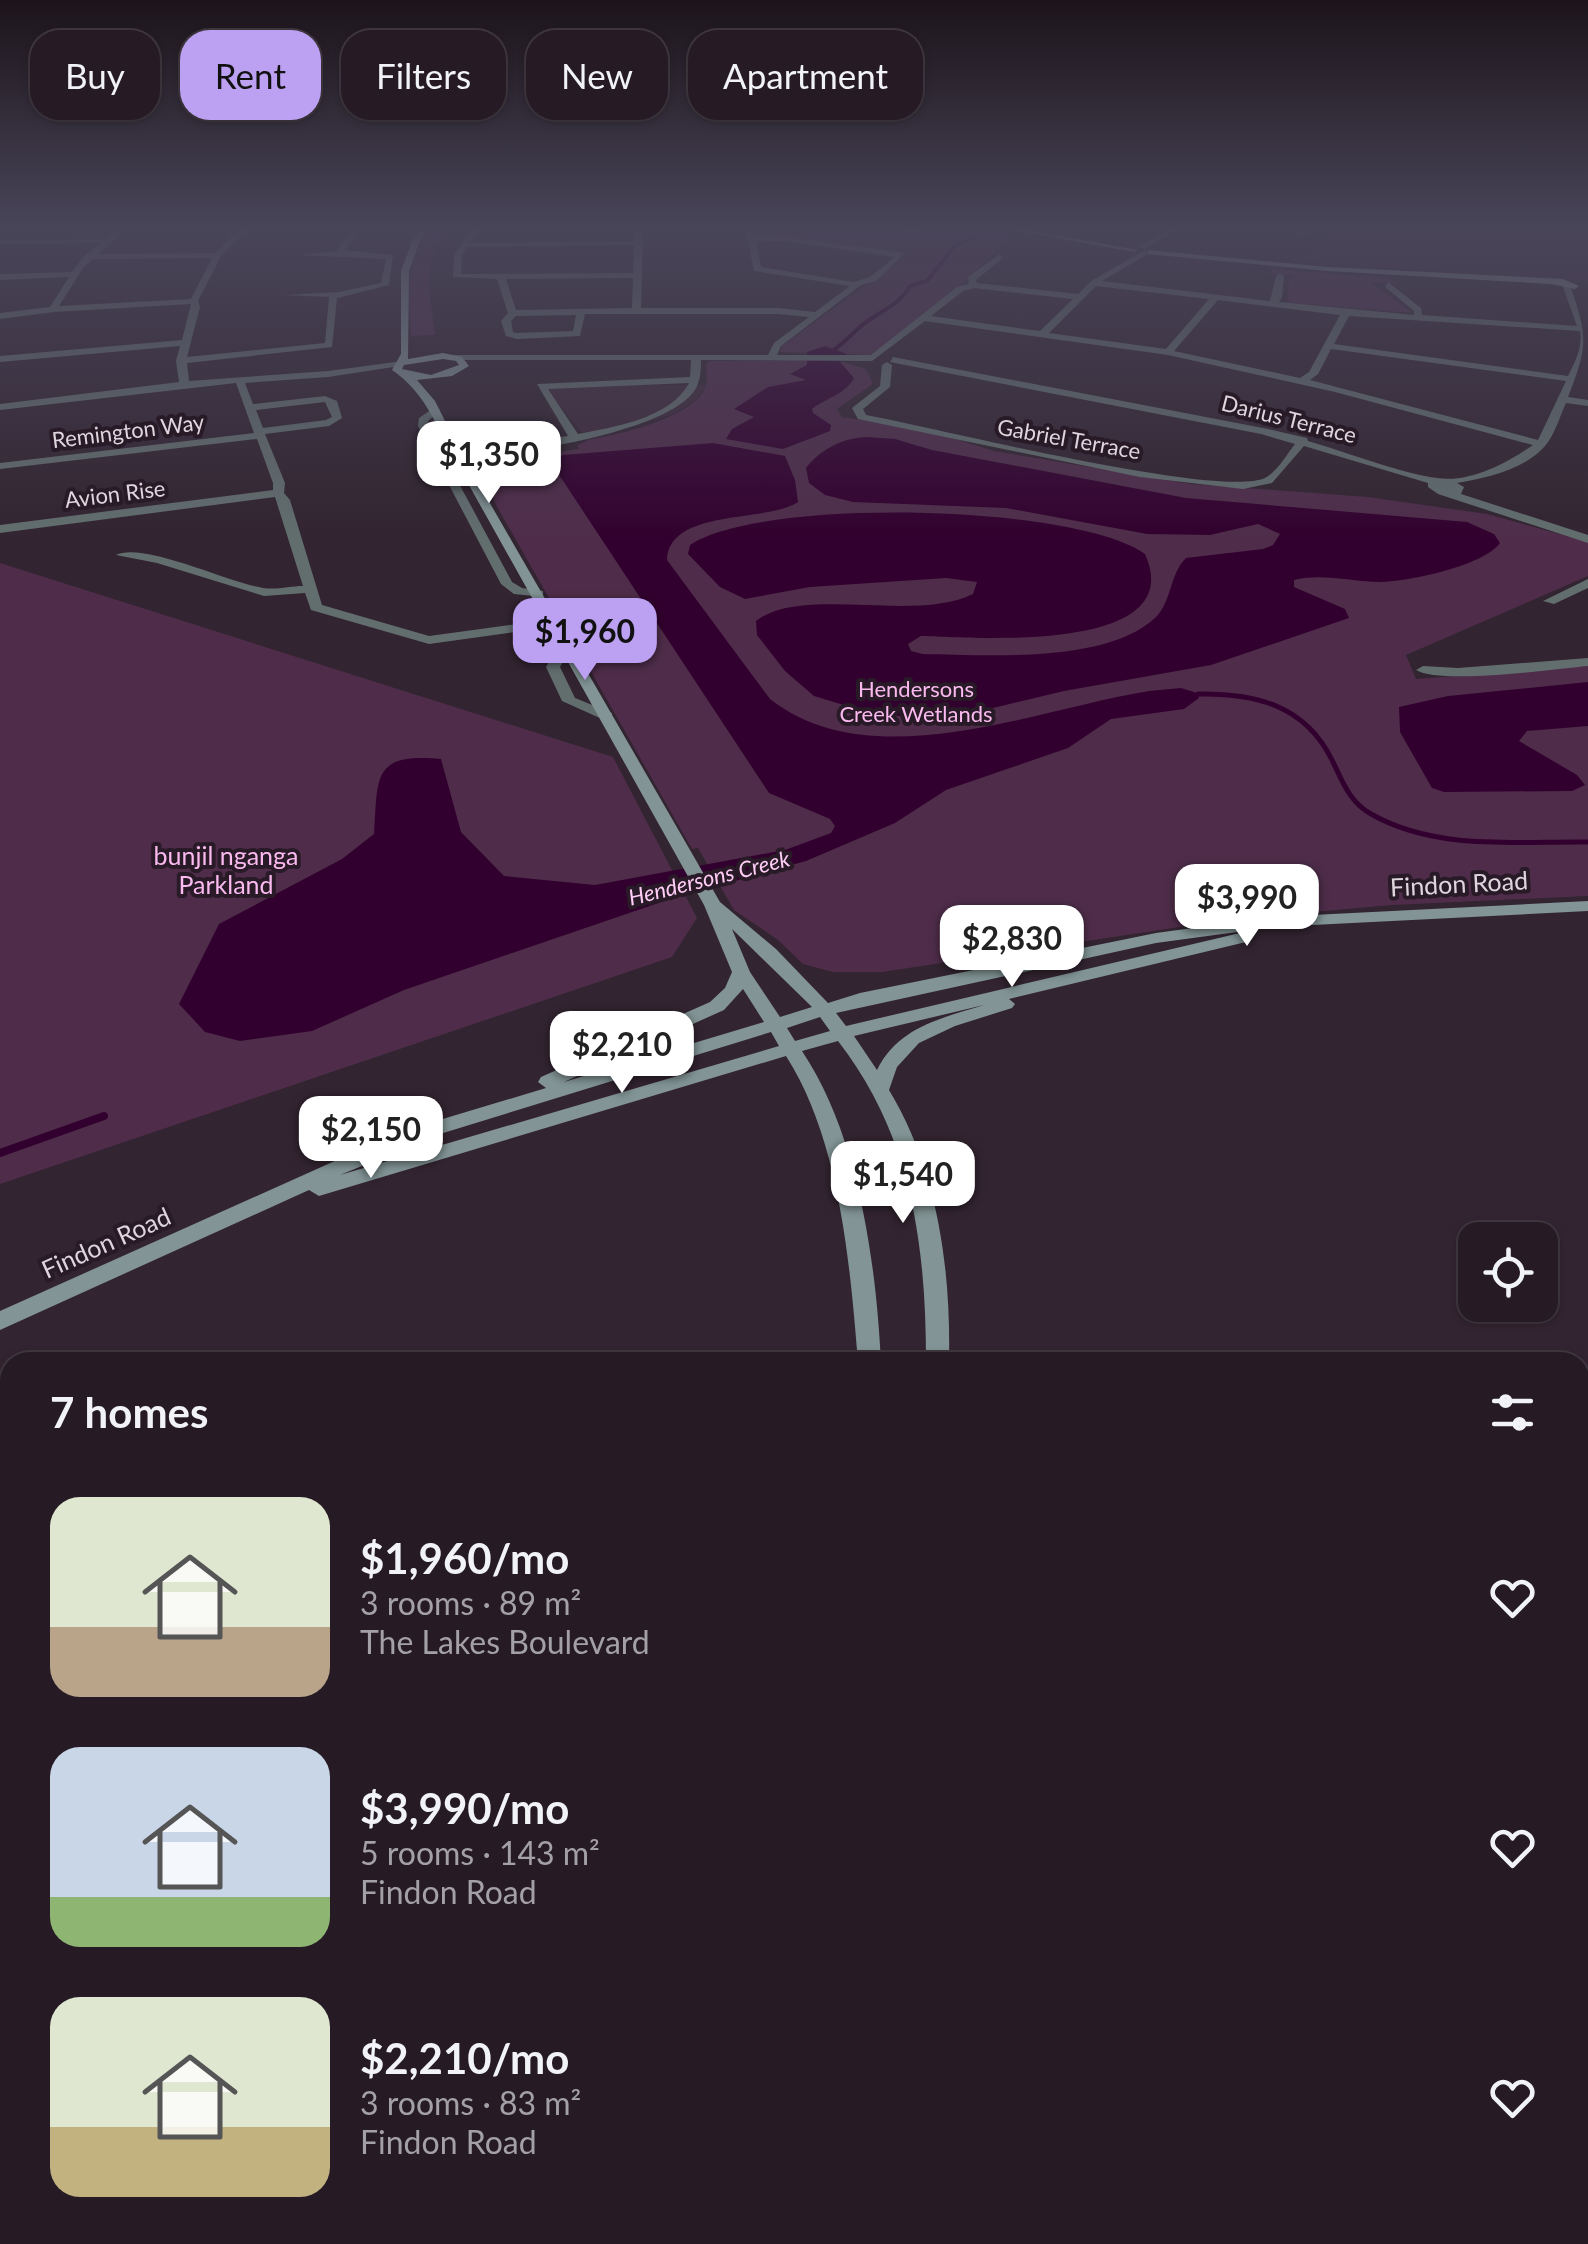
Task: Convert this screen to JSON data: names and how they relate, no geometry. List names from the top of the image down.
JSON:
{
  "streets": {
    "street": [
      "Darius Terrace",
      "Remington Way",
      "Gabriel Terrace",
      "Avion Rise",
      "Findon Road"
    ]
  },
  "crossings": [
    ["Darius Terrace", "Gabriel Terrace"]
  ],
  "water": ["Hendersons Creek"],
  "parks": ["Hendersons Creek Wetlands", "bunjil nganga Parkland"],
  "page": {
    "chip": [
      "Buy",
      "Rent",
      "Filters",
      "New",
      "Apartment"
    ],
    "price": [
      "$1,350",
      "$1,960",
      "$3,990",
      "$2,830",
      "$2,210",
      "$2,150",
      "$1,540"
    ],
    "heading": "7 homes",
    "list": [
      {
        "name": "$1,960/mo",
        "note": "3 rooms · 89 m² · The Lakes Boulevard"
      },
      {
        "name": "$3,990/mo",
        "note": "5 rooms · 143 m² · Findon Road"
      },
      {
        "name": "$2,210/mo",
        "note": "3 rooms · 83 m² · Findon Road"
      }
    ]
  }
}
